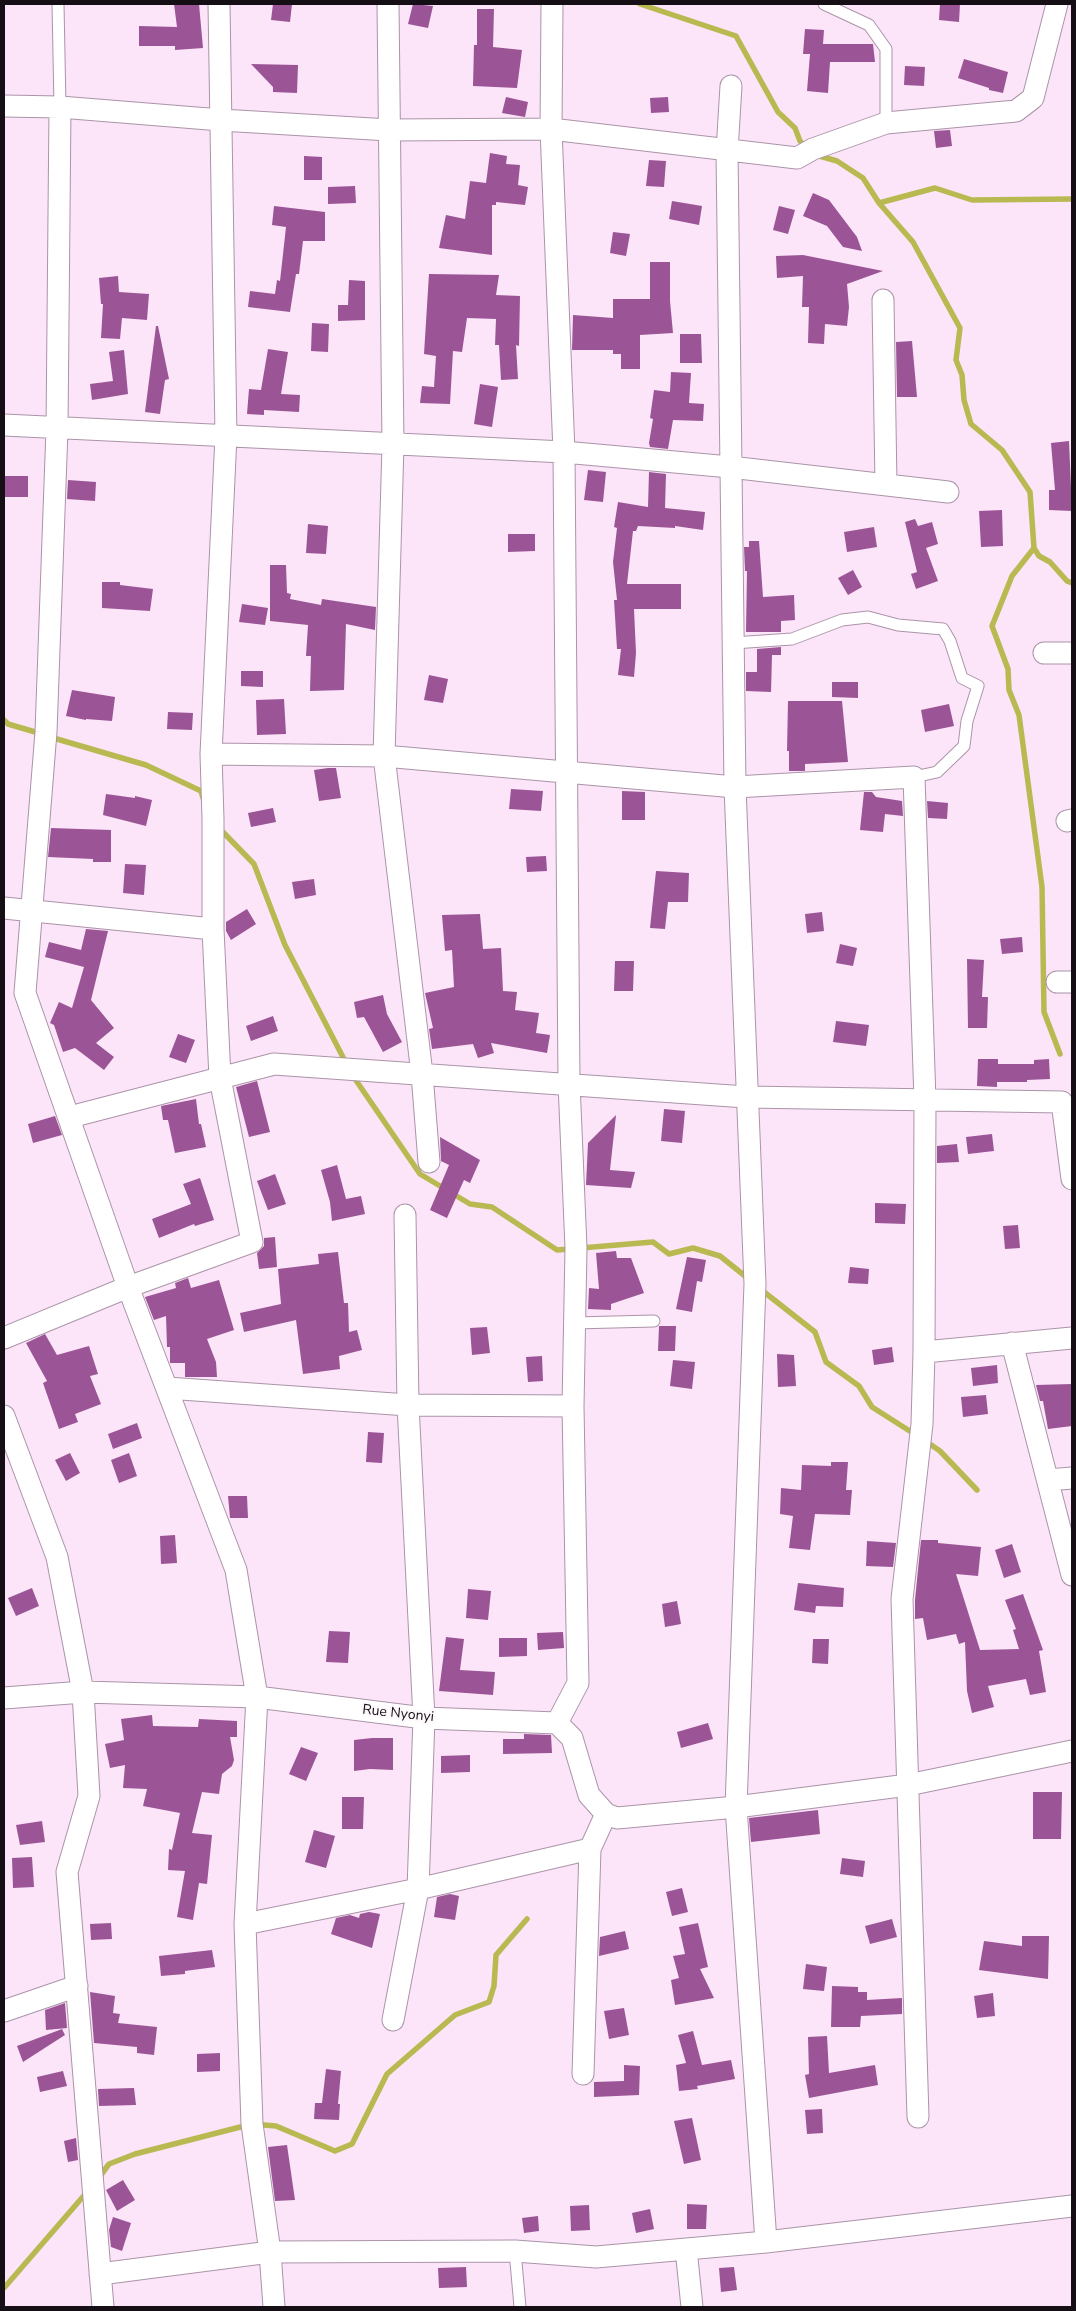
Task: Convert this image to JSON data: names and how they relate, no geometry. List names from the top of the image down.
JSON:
{
  "streets": {
    "street": ["Rue Nyonyi"]
  }
}
